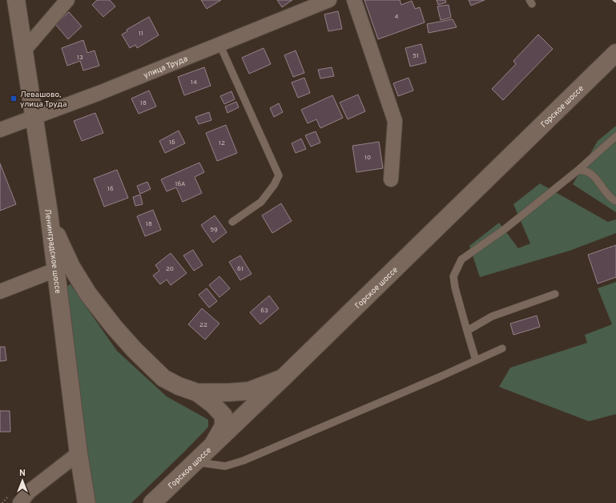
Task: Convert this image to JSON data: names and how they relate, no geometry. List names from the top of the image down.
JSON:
{
  "streets": {
    "street": ["улица Труда", "Горское шоссе", "Ленинградское шоссе"]
  },
  "crossings": [
    ["улица Труда", "Ленинградское шоссе"]
  ],
  "places": {
    "transit": ["Левашово, улица Труда"]
  },
  "house_numbers": [
    "4",
    "11",
    "51",
    "13",
    "14",
    "18",
    "16",
    "12",
    "10",
    "16А",
    "16",
    "18",
    "59",
    "20",
    "61",
    "63",
    "22"
  ],
  "north": "top"
}
